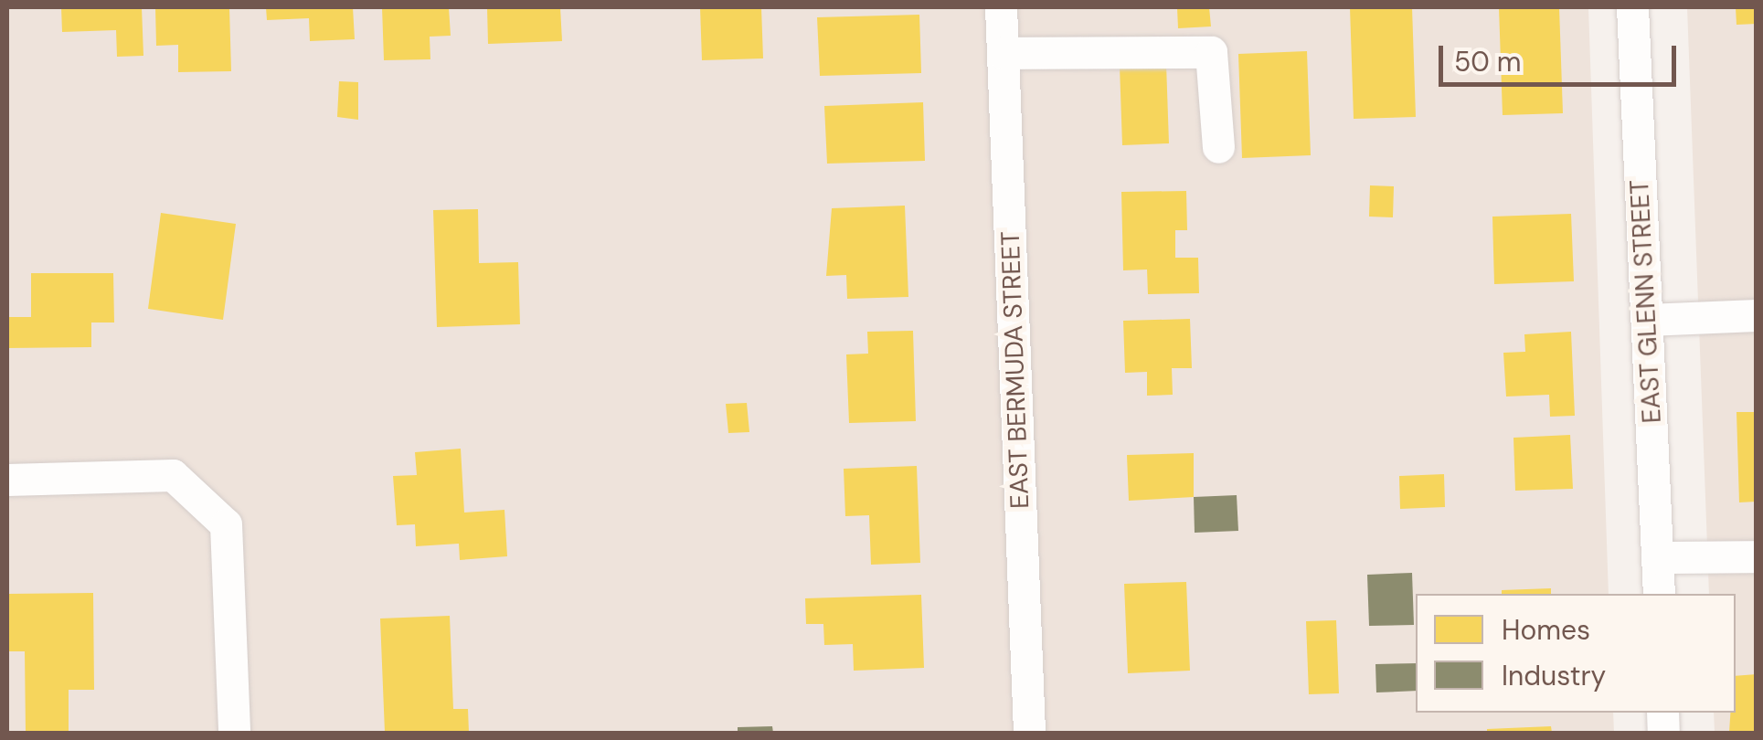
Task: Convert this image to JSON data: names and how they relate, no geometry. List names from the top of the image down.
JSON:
{
  "streets": {
    "street": ["EAST GLENN STREET", "EAST BERMUDA STREET"]
  },
  "legend": ["Homes", "Industry"],
  "scale_bar": "50 m"
}
